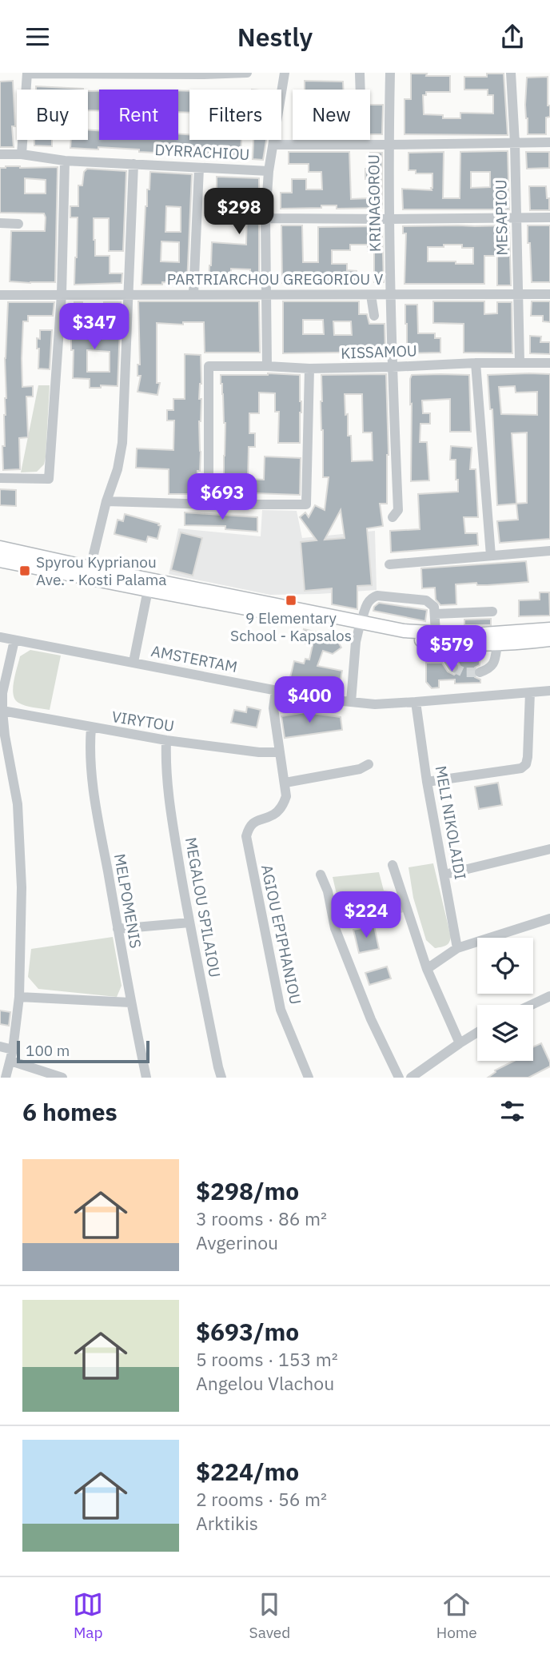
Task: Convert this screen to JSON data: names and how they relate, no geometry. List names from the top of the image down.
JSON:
{
  "streets": {
    "street": [
      "DYRRACHIOU",
      "KRINAGOROU",
      "MESAPIOU",
      "PARTRIARCHOU GREGORIOU V",
      "KISSAMOU",
      "AMSTERTAM",
      "VIRYTOU",
      "MELI NIKOLAIDI",
      "MELPOMENIS",
      "MEGALOU SPILAIOU",
      "AGIOU EPIPHANIOU"
    ]
  },
  "crossings": [
    ["KRINAGOROU", "PARTRIARCHOU GREGORIOU V"],
    ["KRINAGOROU", "KISSAMOU"],
    ["MESAPIOU", "PARTRIARCHOU GREGORIOU V"],
    ["MESAPIOU", "KISSAMOU"],
    ["AMSTERTAM", "MELI NIKOLAIDI"],
    ["VIRYTOU", "MELPOMENIS"],
    ["VIRYTOU", "MEGALOU SPILAIOU"]
  ],
  "places": {
    "transit": ["Spyrou Kyprianou Ave. - Kosti Palama", "9 Elementary School - Kapsalos"]
  },
  "scale_bar": "100 m",
  "page": {
    "header": "Nestly",
    "chip": [
      "Buy",
      "Rent",
      "Filters",
      "New"
    ],
    "price": [
      "$298",
      "$347",
      "$693",
      "$579",
      "$400",
      "$224"
    ],
    "scale": "100 m",
    "heading": "6 homes",
    "list": [
      {
        "name": "$298/mo",
        "note": "3 rooms · 86 m² · Avgerinou"
      },
      {
        "name": "$693/mo",
        "note": "5 rooms · 153 m² · Angelou Vlachou"
      },
      {
        "name": "$224/mo",
        "note": "2 rooms · 56 m² · Arktikis"
      }
    ],
    "tabs": ["Map", "Saved", "Home"]
  }
}
